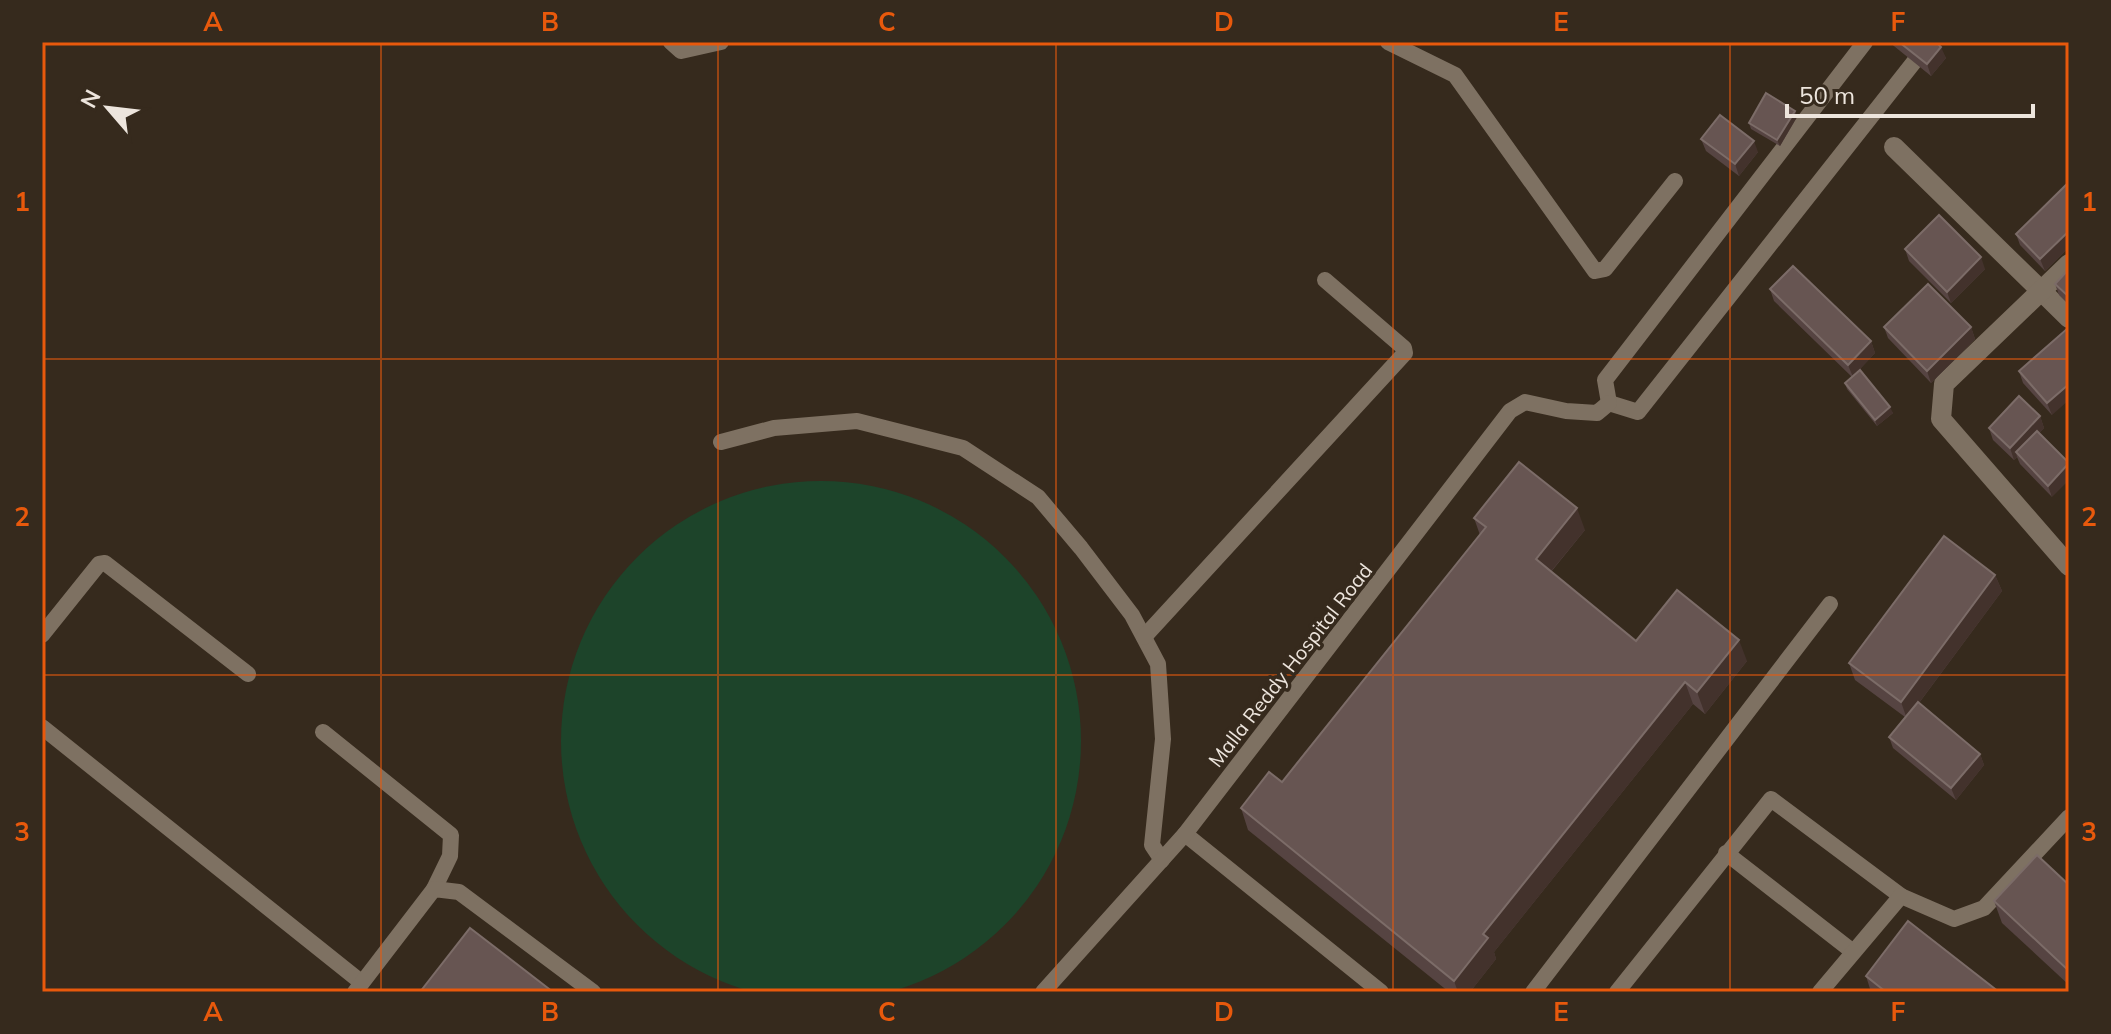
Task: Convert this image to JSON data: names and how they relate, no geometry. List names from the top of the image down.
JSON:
{
  "streets": {
    "lane": ["Malla Reddy Hospital Road"]
  },
  "scale_bar": "50 m",
  "north": "top left",
  "grid": {
    "columns": [
      "A",
      "B",
      "C",
      "D",
      "E",
      "F"
    ],
    "rows": ["1", "2", "3"]
  }
}
